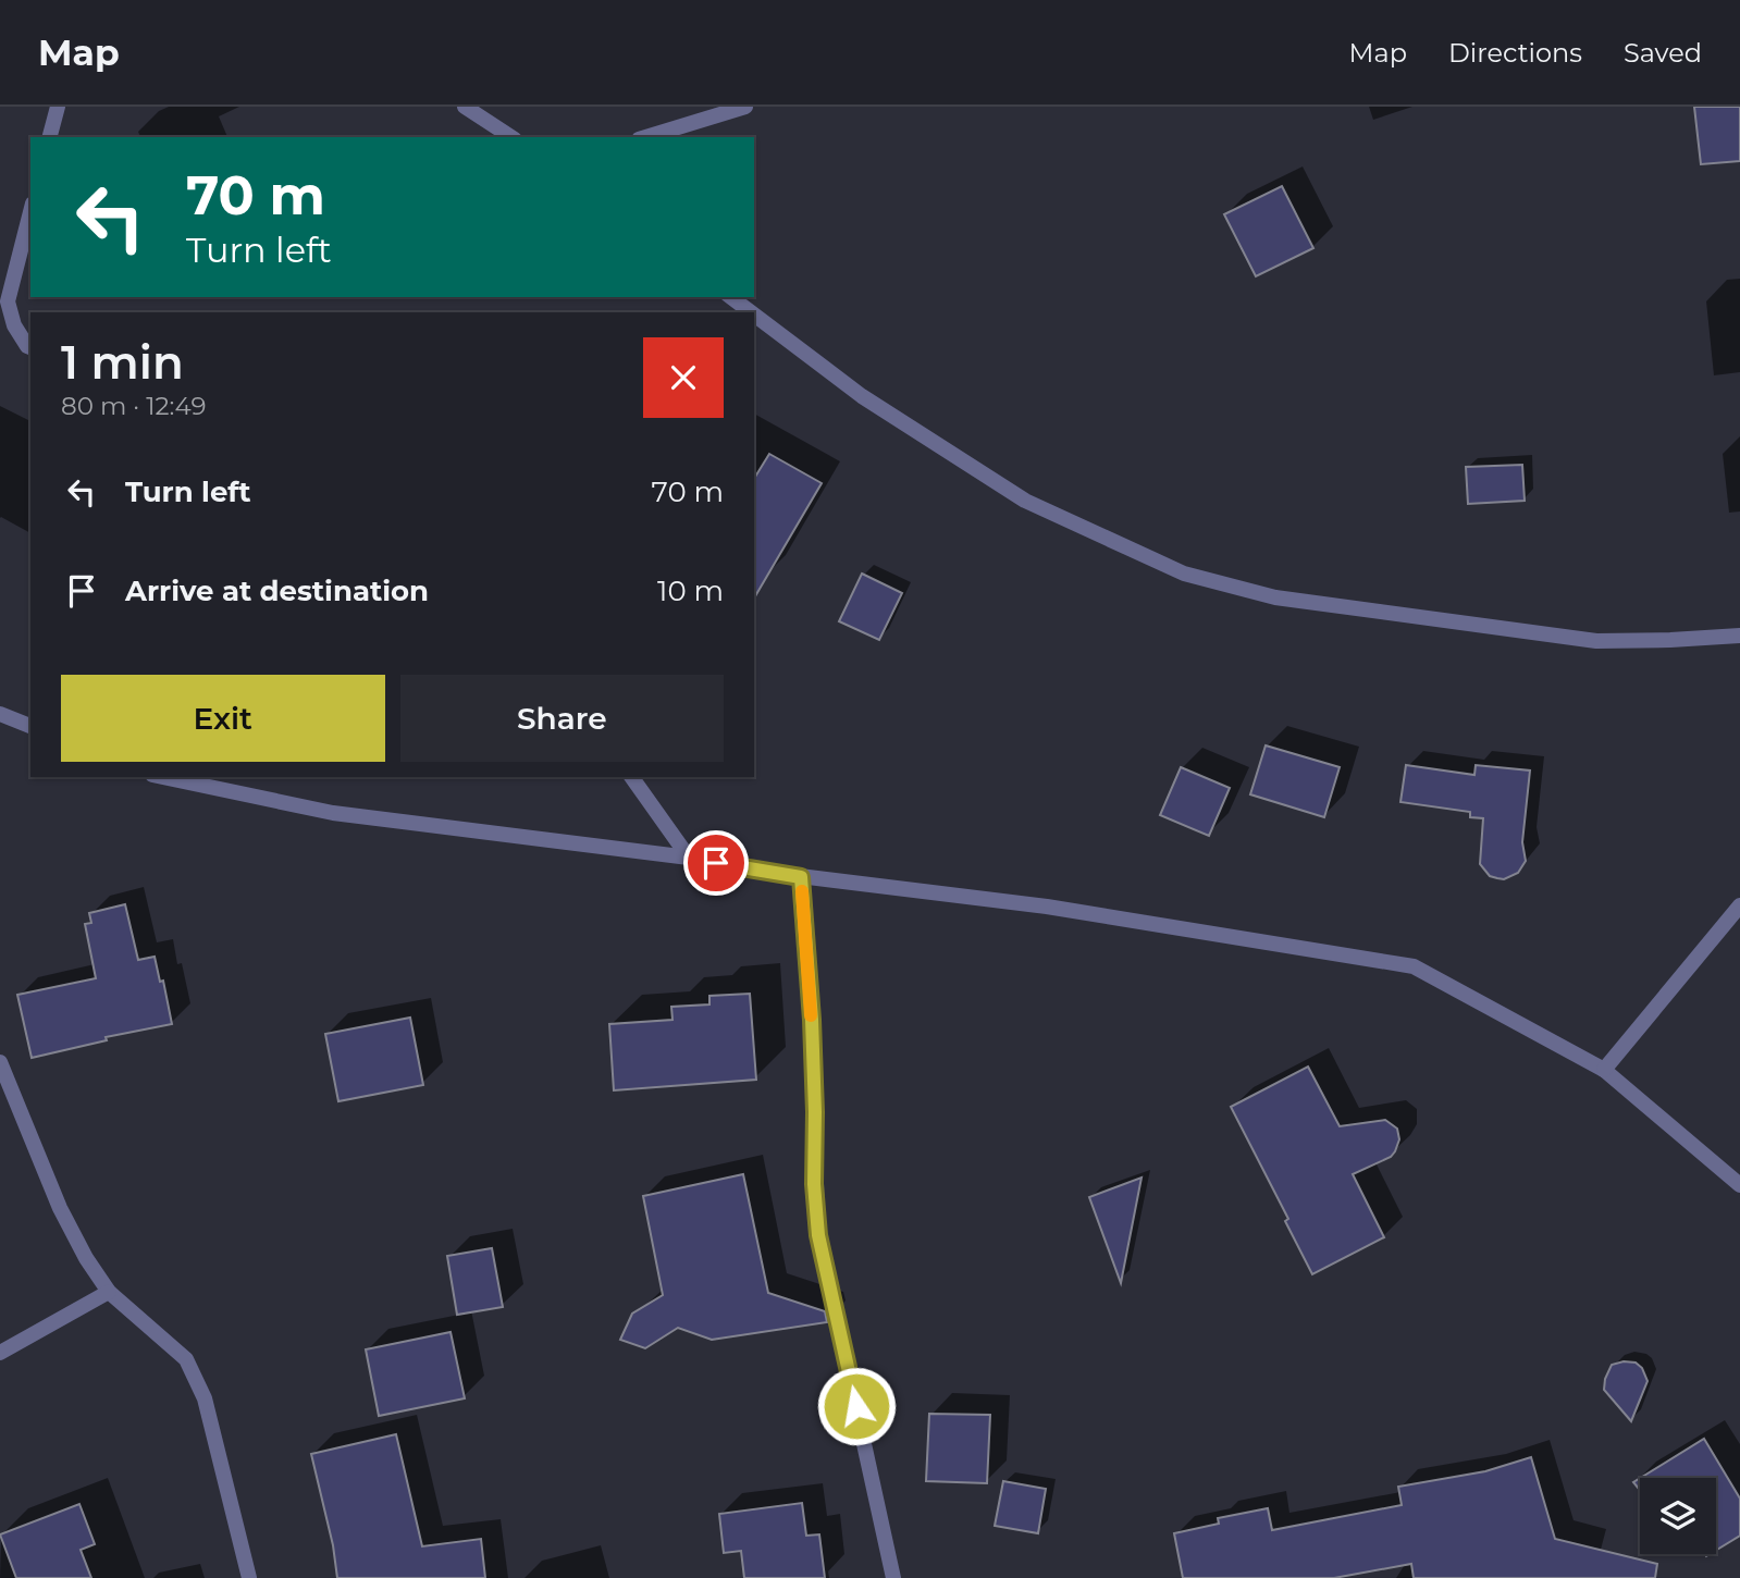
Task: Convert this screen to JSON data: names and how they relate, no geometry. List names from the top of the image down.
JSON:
{
  "page": {
    "header": "Map",
    "nav": ["Map", "Directions", "Saved"],
    "turn": ["70 m", "Turn left"],
    "heading": ["1 min", "80 m · 12:49"],
    "list": [
      {
        "name": "Turn left",
        "value": "70 m"
      },
      {
        "name": "Arrive at destination",
        "value": "10 m"
      }
    ],
    "buttons": ["Exit", "Share"]
  }
}
